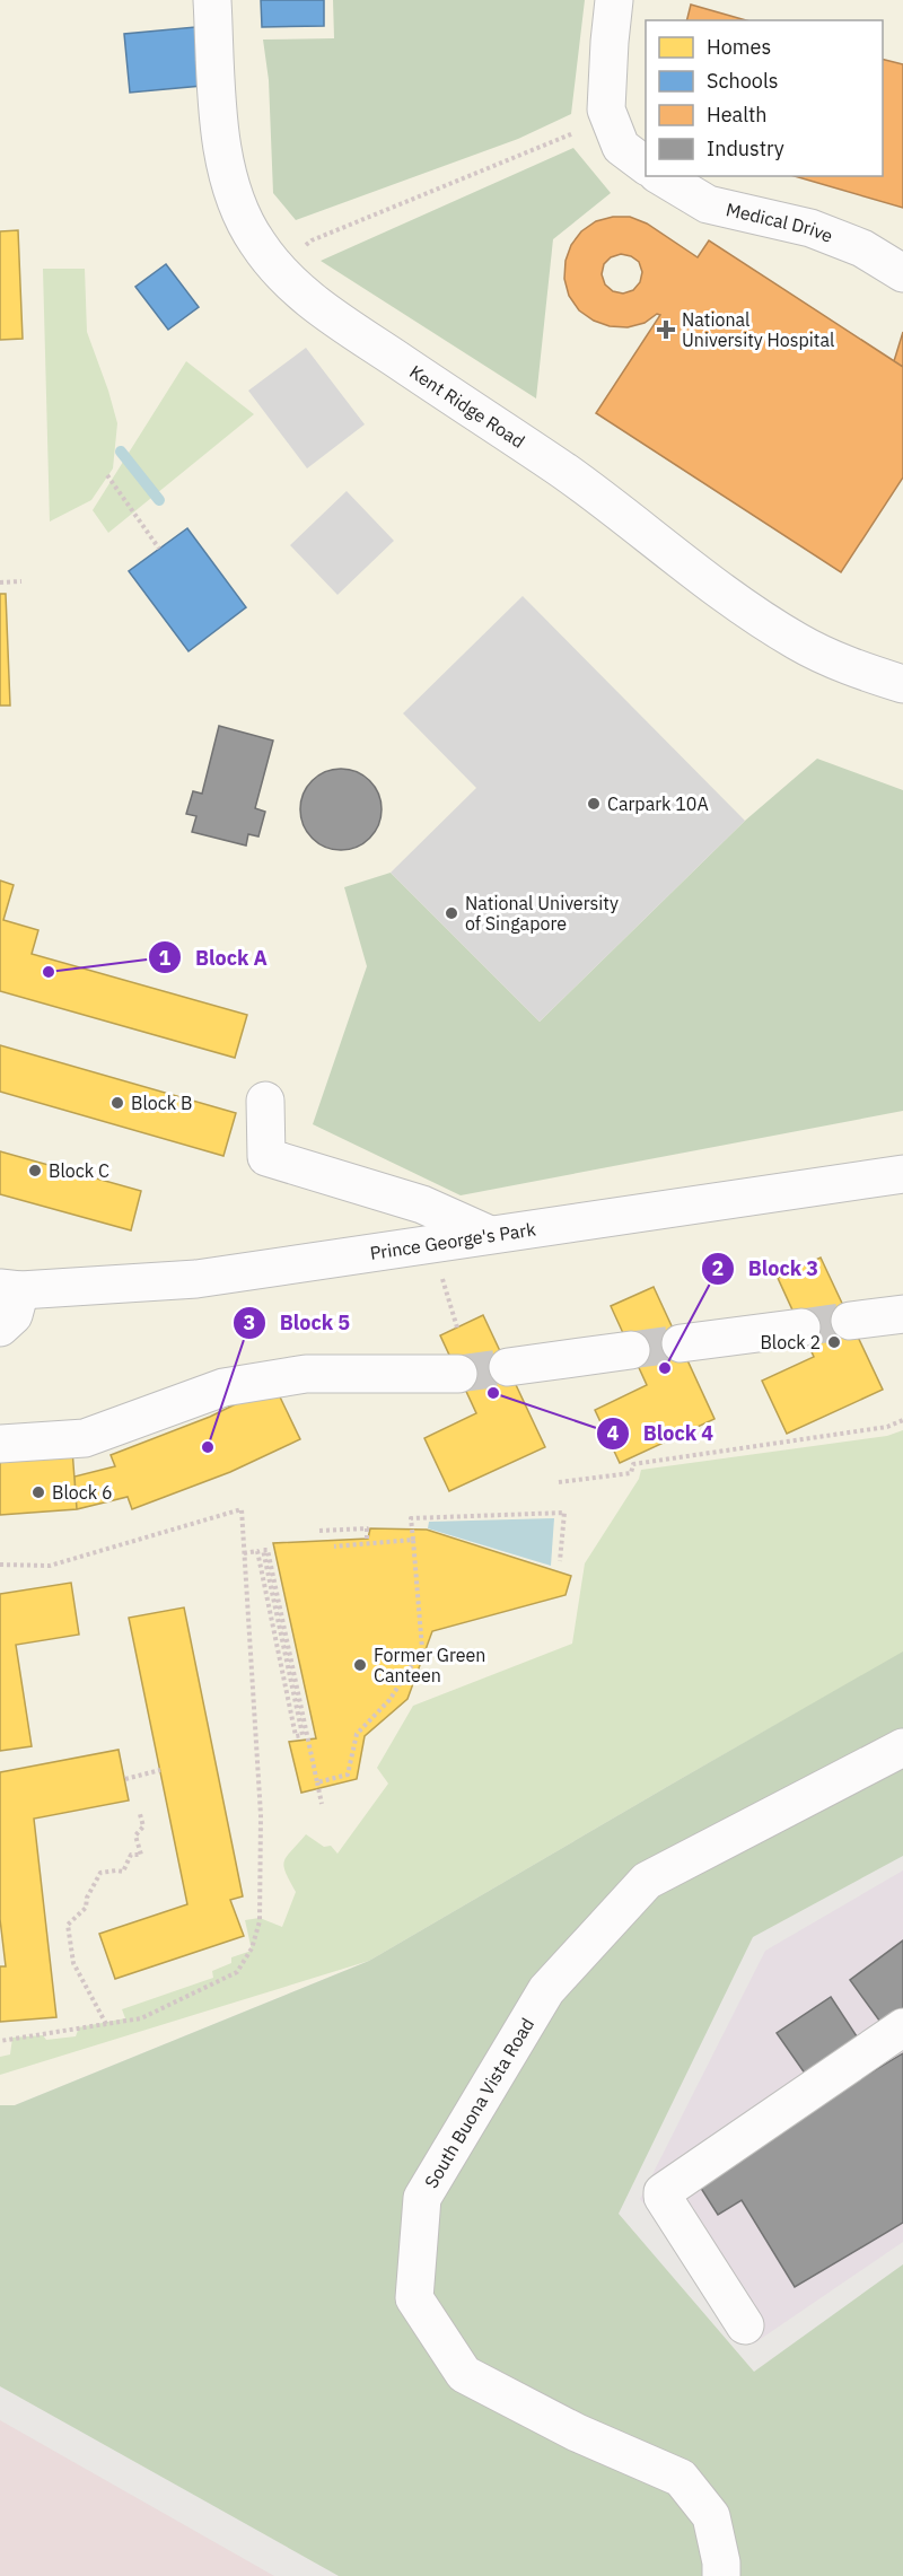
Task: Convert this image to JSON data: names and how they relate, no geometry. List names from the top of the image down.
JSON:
{
  "streets": {
    "street": [
      "Medical Drive",
      "Kent Ridge Road",
      "Prince George's Park",
      "South Buona Vista Road"
    ]
  },
  "places": {
    "health": ["National University Hospital"],
    "other": [
      "Carpark 10A",
      "National University of Singapore",
      "Block A",
      "Block B",
      "Block C",
      "Block 2",
      "Block 3",
      "Block 4",
      "Block 5",
      "Block 6",
      "Former Green Canteen"
    ]
  },
  "legend": [
    "Homes",
    "Schools",
    "Health",
    "Industry"
  ]
}
